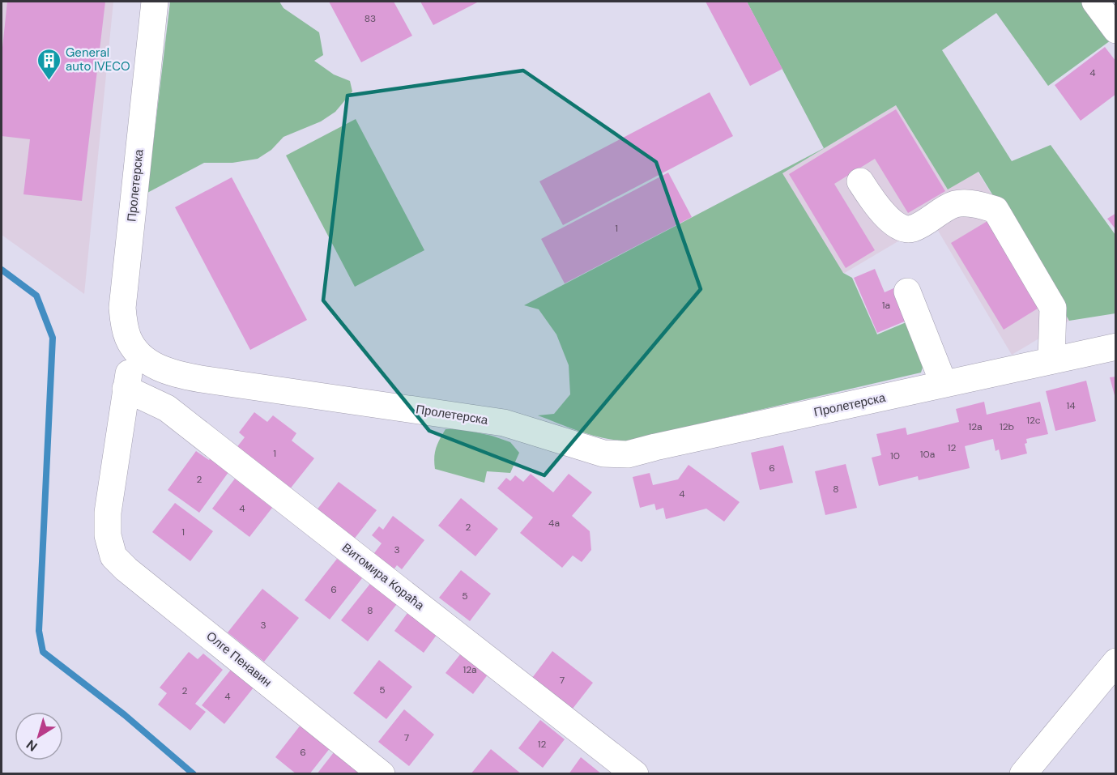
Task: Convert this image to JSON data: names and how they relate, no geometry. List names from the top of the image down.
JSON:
{
  "streets": {
    "street": ["Пролетерска", "Витомира Кораћа", "Олге Пенавин"]
  },
  "crossings": [
    ["Пролетерска", "Олге Пенавин"],
    ["Витомира Кораћа", "Олге Пенавин"]
  ],
  "places": {
    "building": ["General auto IVECO"]
  },
  "house_numbers": [
    "83",
    "4",
    "1",
    "1a",
    "14",
    "12c",
    "12a",
    "12b",
    "12",
    "1",
    "10a",
    "10",
    "6",
    "2",
    "8",
    "4",
    "4",
    "4a",
    "2",
    "1",
    "3",
    "6",
    "5",
    "8",
    "3",
    "12a",
    "7",
    "5",
    "2",
    "4",
    "7",
    "12",
    "6"
  ],
  "north": "bottom left"
}
